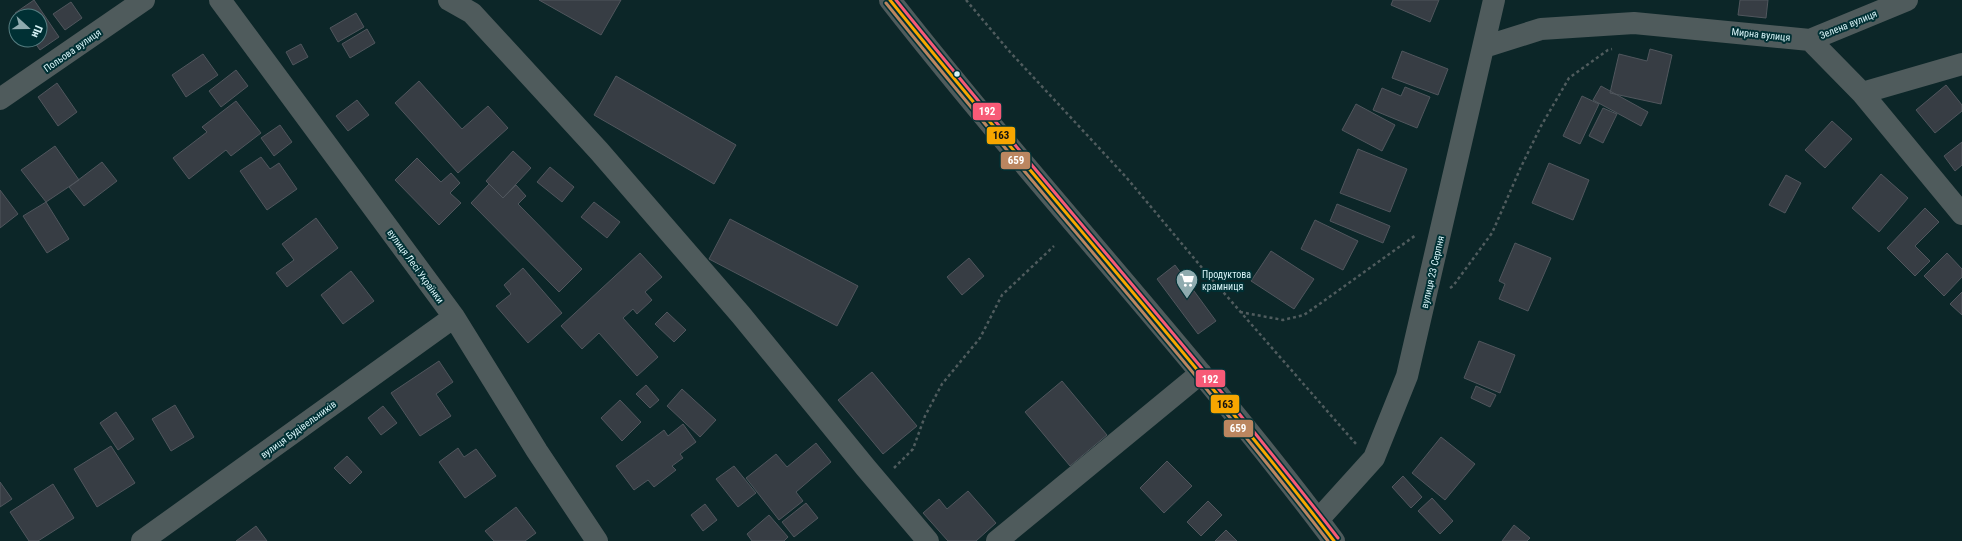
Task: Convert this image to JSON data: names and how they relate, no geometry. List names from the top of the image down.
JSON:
{
  "streets": {
    "street": [
      "Зелена вулиця",
      "Мирна вулиця",
      "Польова вулиця",
      "вулиця Лесі Українки",
      "вулиця 23 Серпня",
      "вулиця Будівельників"
    ]
  },
  "crossings": [
    ["Зелена вулиця", "Мирна вулиця"],
    ["Мирна вулиця", "вулиця 23 Серпня"],
    ["вулиця Лесі Українки", "вулиця Будівельників"]
  ],
  "places": {
    "supermarket": ["Продуктова крамниця"]
  },
  "lines": ["transit line 163", "transit line 192", "transit line 659"],
  "north": "right"
}
